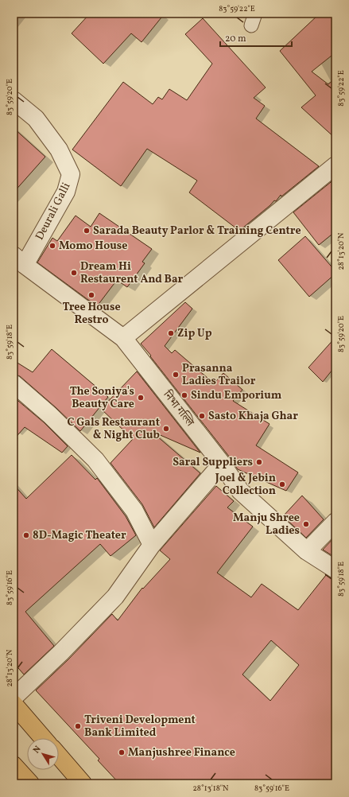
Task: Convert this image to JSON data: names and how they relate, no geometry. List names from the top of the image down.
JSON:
{
  "streets": {
    "street": ["Deurali Galli", "निभा गल्लि"]
  },
  "crossings": [
    ["Deurali Galli", "निभा गल्लि"]
  ],
  "places": [
    "Sarada Beauty Parlor & Training Centre",
    "Momo House",
    "Dream Hi Restaurent And Bar",
    "Tree House Restro",
    "Zip Up",
    "Prasanna Ladies Trailor",
    "Sindu Emporium",
    "The Soniya's Beauty Care",
    "Sasto Khaja Ghar",
    "C Gals Restaurant & Night Club",
    "Saral Suppliers",
    "Joel & Jebin Collection",
    "Manju Shree Ladies",
    "8D-Magic Theater",
    "Triveni Development Bank Limited",
    "Manjushree Finance"
  ],
  "scale_bar": "20 m",
  "north": "top left",
  "coordinates": [
    "83°59'22\"E",
    "83°59'20\"E",
    "28°13'20\"N",
    "83°59'18\"E",
    "83°59'16\"E",
    "28°13'18\"N"
  ]
}
